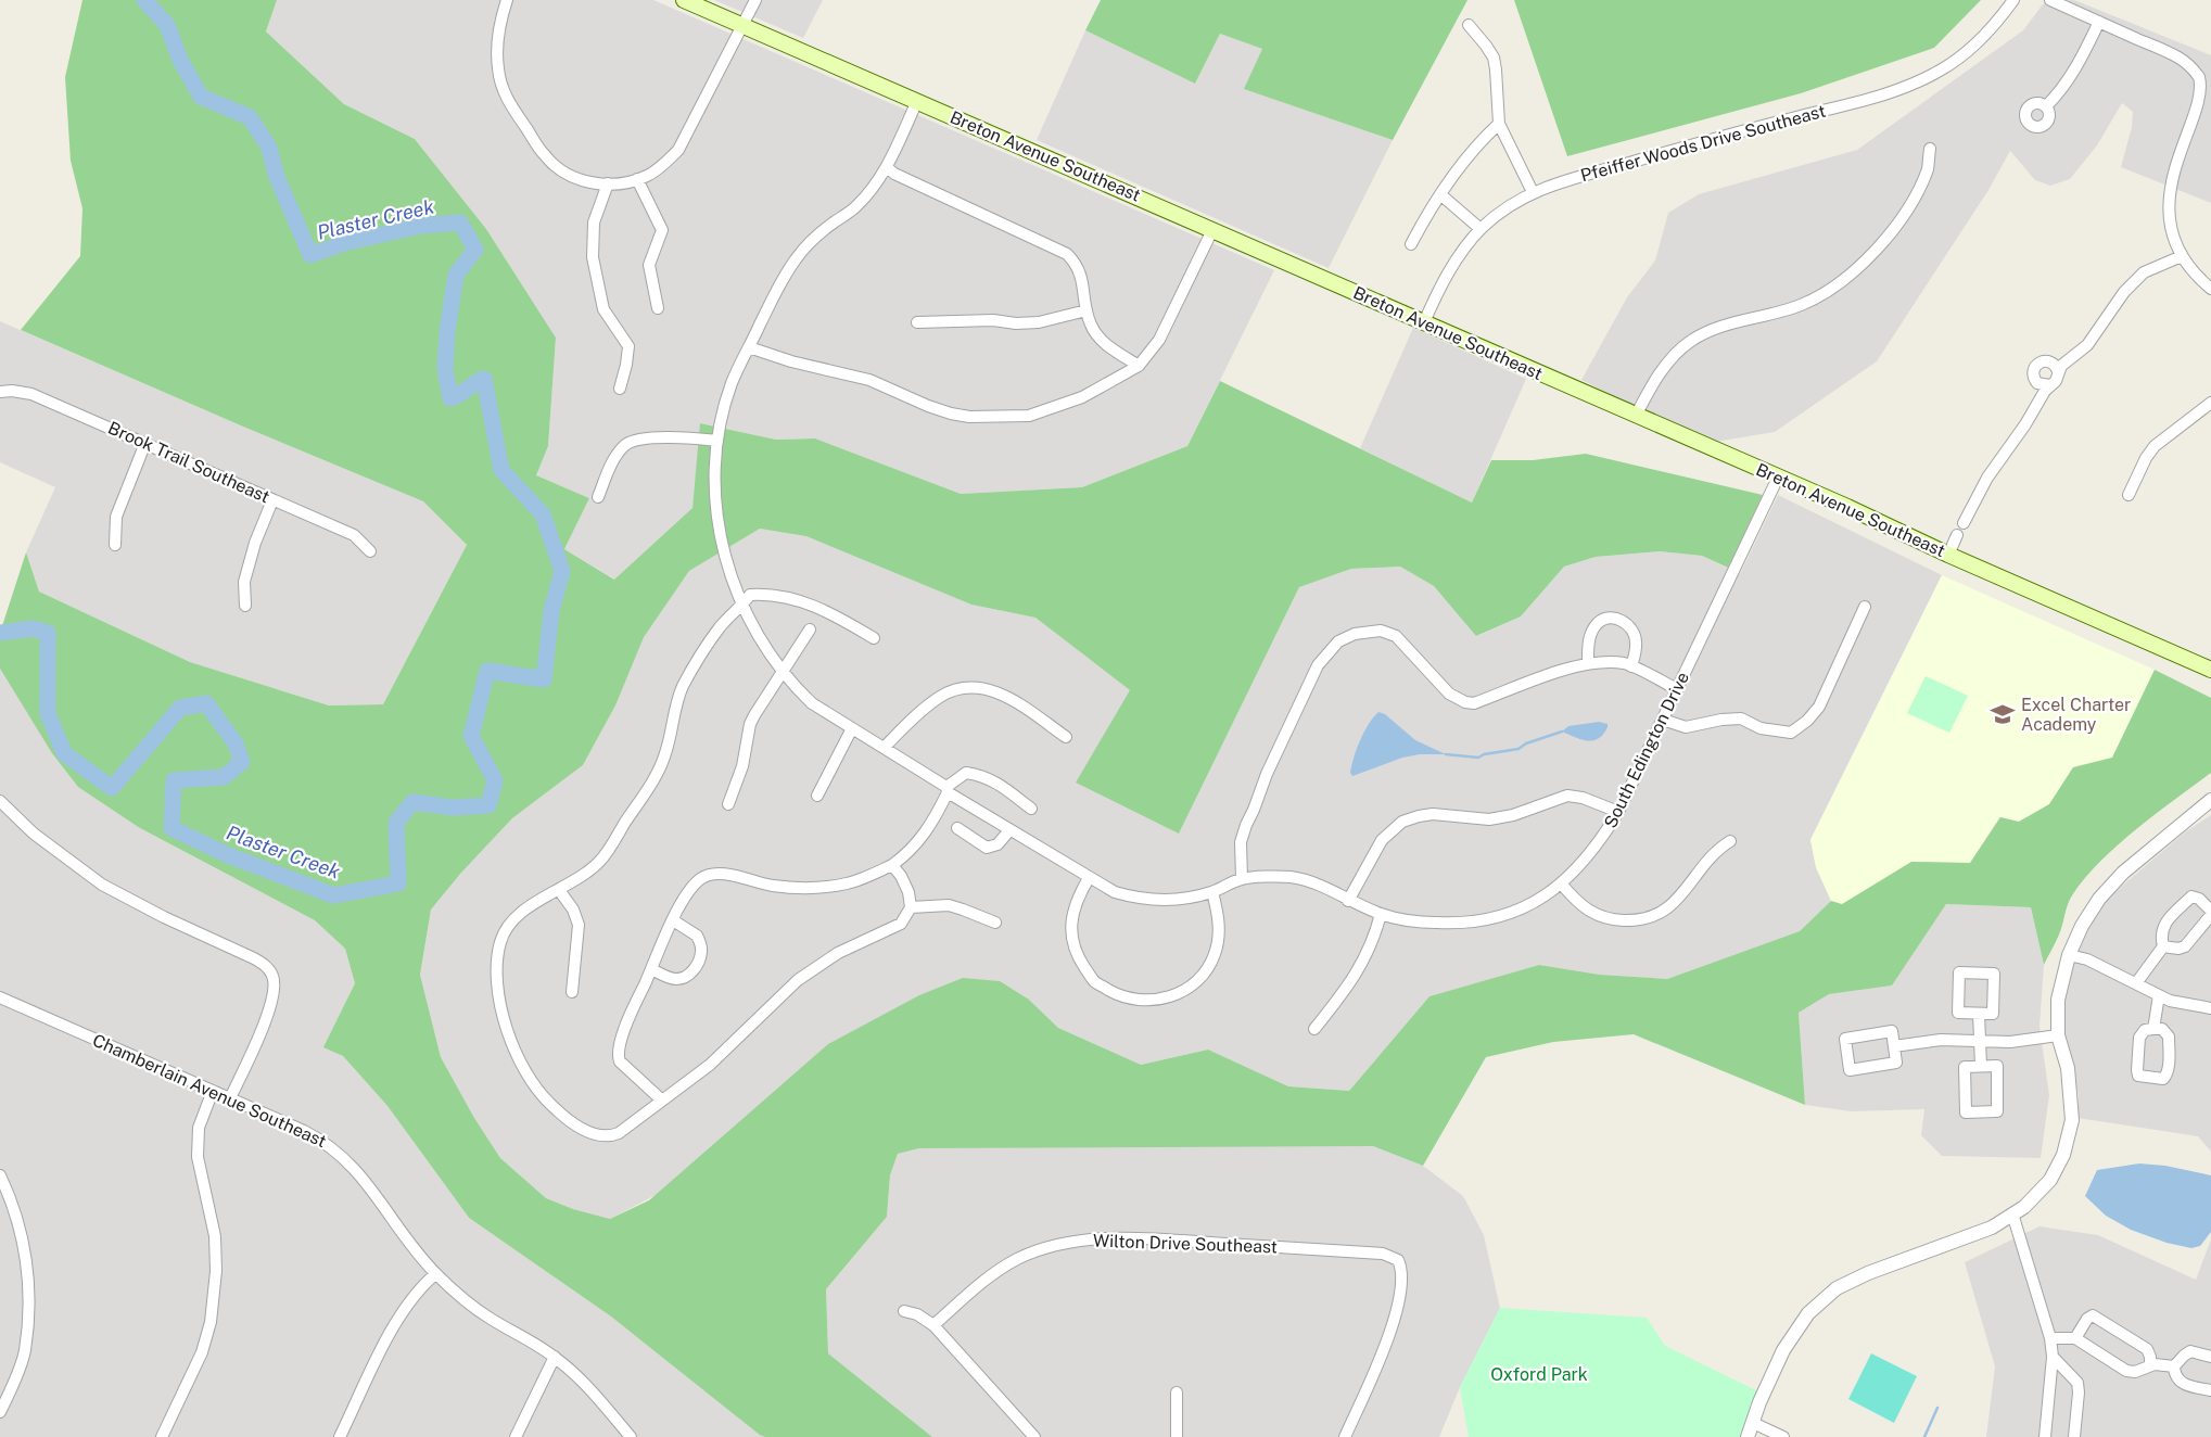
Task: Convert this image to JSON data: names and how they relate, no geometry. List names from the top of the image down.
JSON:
{
  "streets": {
    "main road": ["Breton Avenue Southeast"],
    "street": [
      "Pfeiffer Woods Drive Southeast",
      "Brook Trail Southeast",
      "South Edington Drive",
      "Chamberlain Avenue Southeast",
      "Wilton Drive Southeast"
    ]
  },
  "crossings": [
    ["Pfeiffer Woods Drive Southeast", "Breton Avenue Southeast"],
    ["Breton Avenue Southeast", "South Edington Drive"]
  ],
  "water": ["Plaster Creek"],
  "parks": ["Oxford Park"],
  "places": {
    "school or university": ["Excel Charter Academy"]
  }
}
